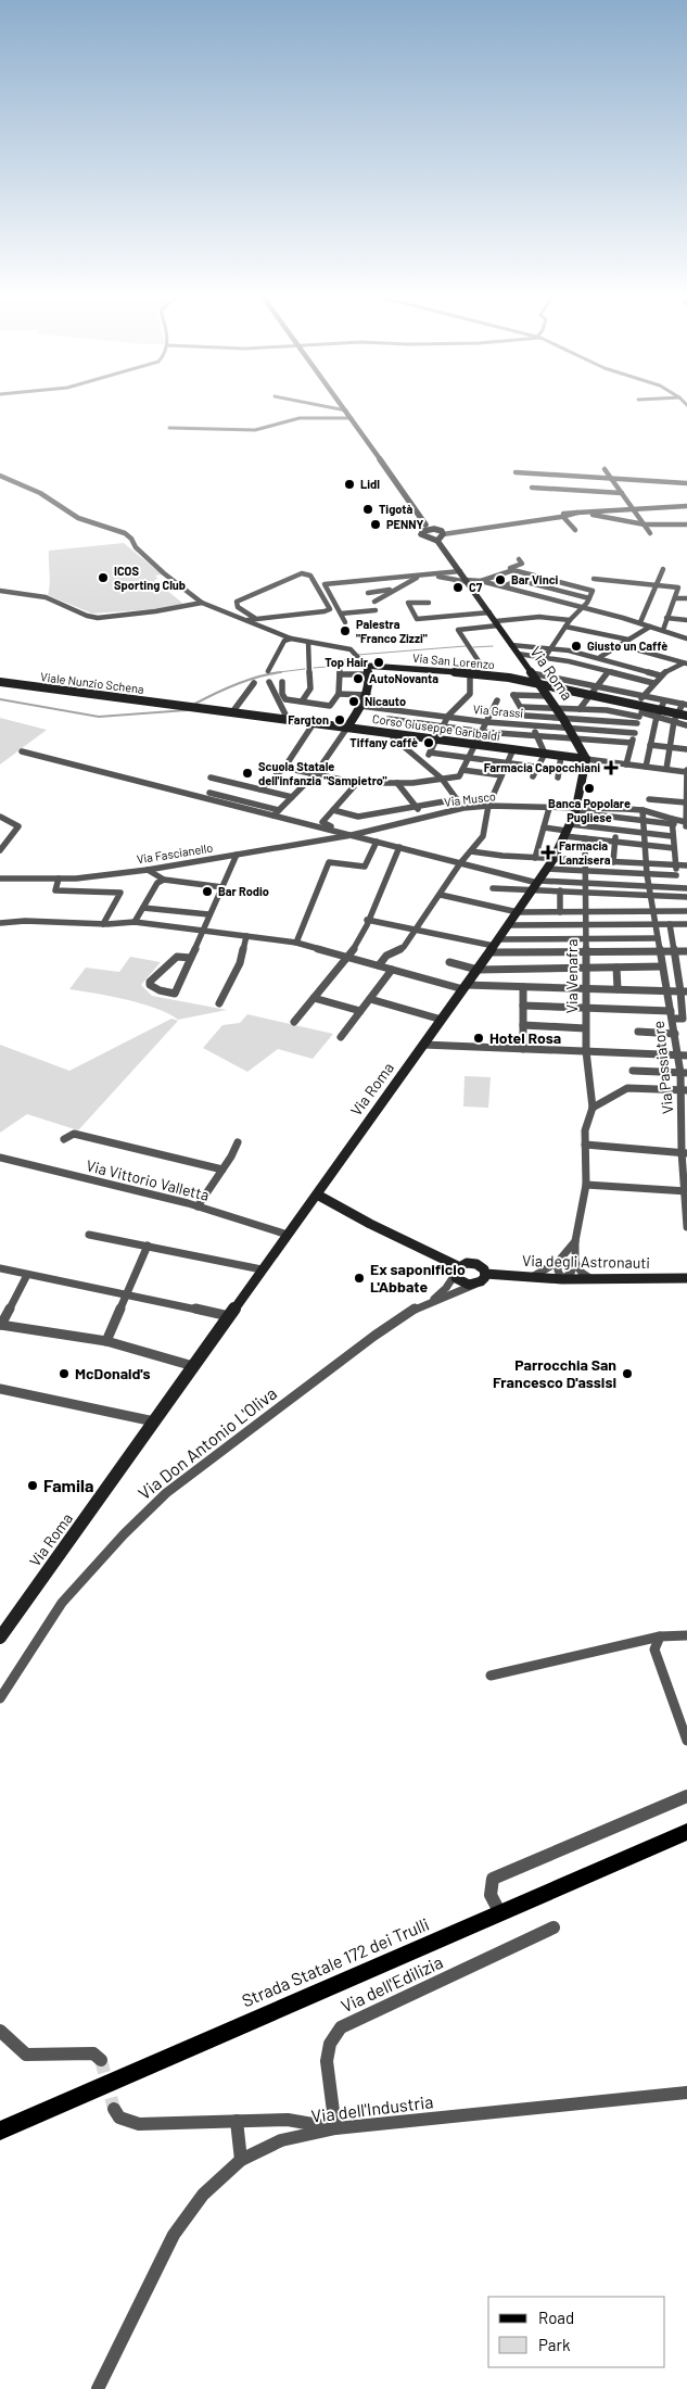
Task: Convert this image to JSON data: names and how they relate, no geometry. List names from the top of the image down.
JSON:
{
  "streets": {
    "main road": ["Strada Statale 172 dei Trulli"],
    "street": [
      "Via San Lorenzo",
      "Via Roma",
      "Viale Nunzio Schena",
      "Via Grassi",
      "Corso Giuseppe Garibaldi",
      "Via Musco",
      "Via Fascianello",
      "Via Venafra",
      "Via Passiatore",
      "Via Vittorio Valletta",
      "Via degli Astronauti",
      "Via Don Antonio L'Oliva",
      "Via dell'Edilizia",
      "Via dell'Industria"
    ]
  },
  "crossings": [
    ["Via San Lorenzo", "Via Roma"],
    ["Via Roma", "Via Grassi"],
    ["Via Roma", "Corso Giuseppe Garibaldi"],
    ["Via Roma", "Via Musco"],
    ["Via Roma", "Via Vittorio Valletta"],
    ["Viale Nunzio Schena", "Corso Giuseppe Garibaldi"],
    ["Via Musco", "Via Fascianello"],
    ["Via Musco", "Via Passiatore"],
    ["Via Venafra", "Via degli Astronauti"],
    ["Via degli Astronauti", "Via Don Antonio L'Oliva"],
    ["Via dell'Edilizia", "Via dell'Industria"]
  ],
  "places": {
    "other": [
      "Lidl",
      "Tigotà",
      "PENNY",
      "ICOS Sporting Club",
      "Bar Vinci",
      "C7",
      "Palestra \"Franco Zizzi\"",
      "Giusto un Caffè",
      "Top Hair",
      "AutoNovanta",
      "Nicauto",
      "Fargton",
      "Tiffany caffè",
      "Scuola Statale dell'infanzia \"Sampietro\"",
      "Banca Popolare Pugliese",
      "Bar Rodio",
      "Hotel Rosa",
      "Ex saponificio L'Abbate",
      "McDonald's",
      "Parrocchia San Francesco D'assisi",
      "Famila"
    ],
    "health": ["Farmacia Capocchiani", "Farmacia Lanzisera"]
  },
  "legend": ["Road", "Park"]
}
